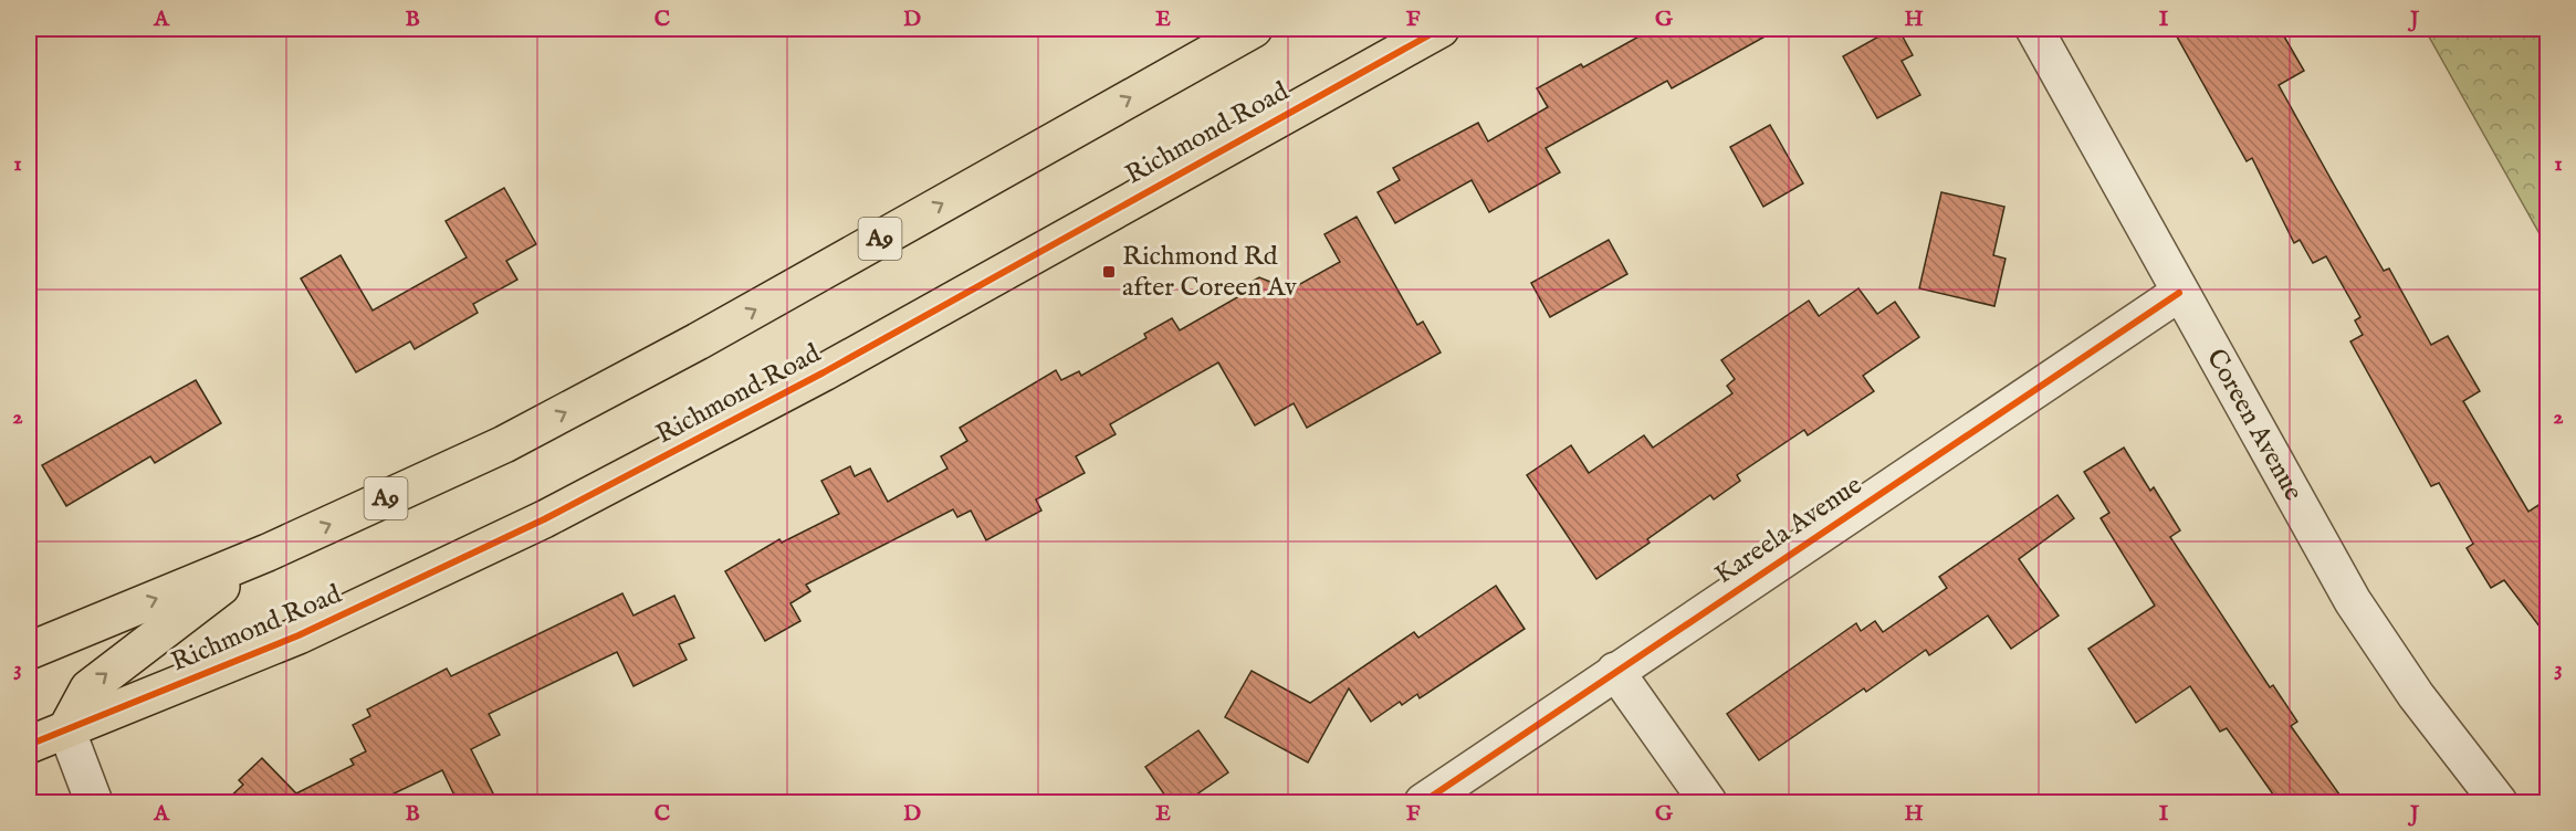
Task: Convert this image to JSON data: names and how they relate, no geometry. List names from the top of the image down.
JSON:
{
  "streets": {
    "highway": ["Richmond Road", "A9"],
    "street": ["Coreen Avenue", "Kareela Avenue"]
  },
  "crossings": [
    ["Coreen Avenue", "Kareela Avenue"]
  ],
  "places": {
    "transit": ["Richmond Rd after Coreen Av"]
  },
  "grid": {
    "columns": [
      "A",
      "B",
      "C",
      "D",
      "E",
      "F",
      "G",
      "H",
      "I",
      "J"
    ],
    "rows": ["1", "2", "3"]
  }
}
